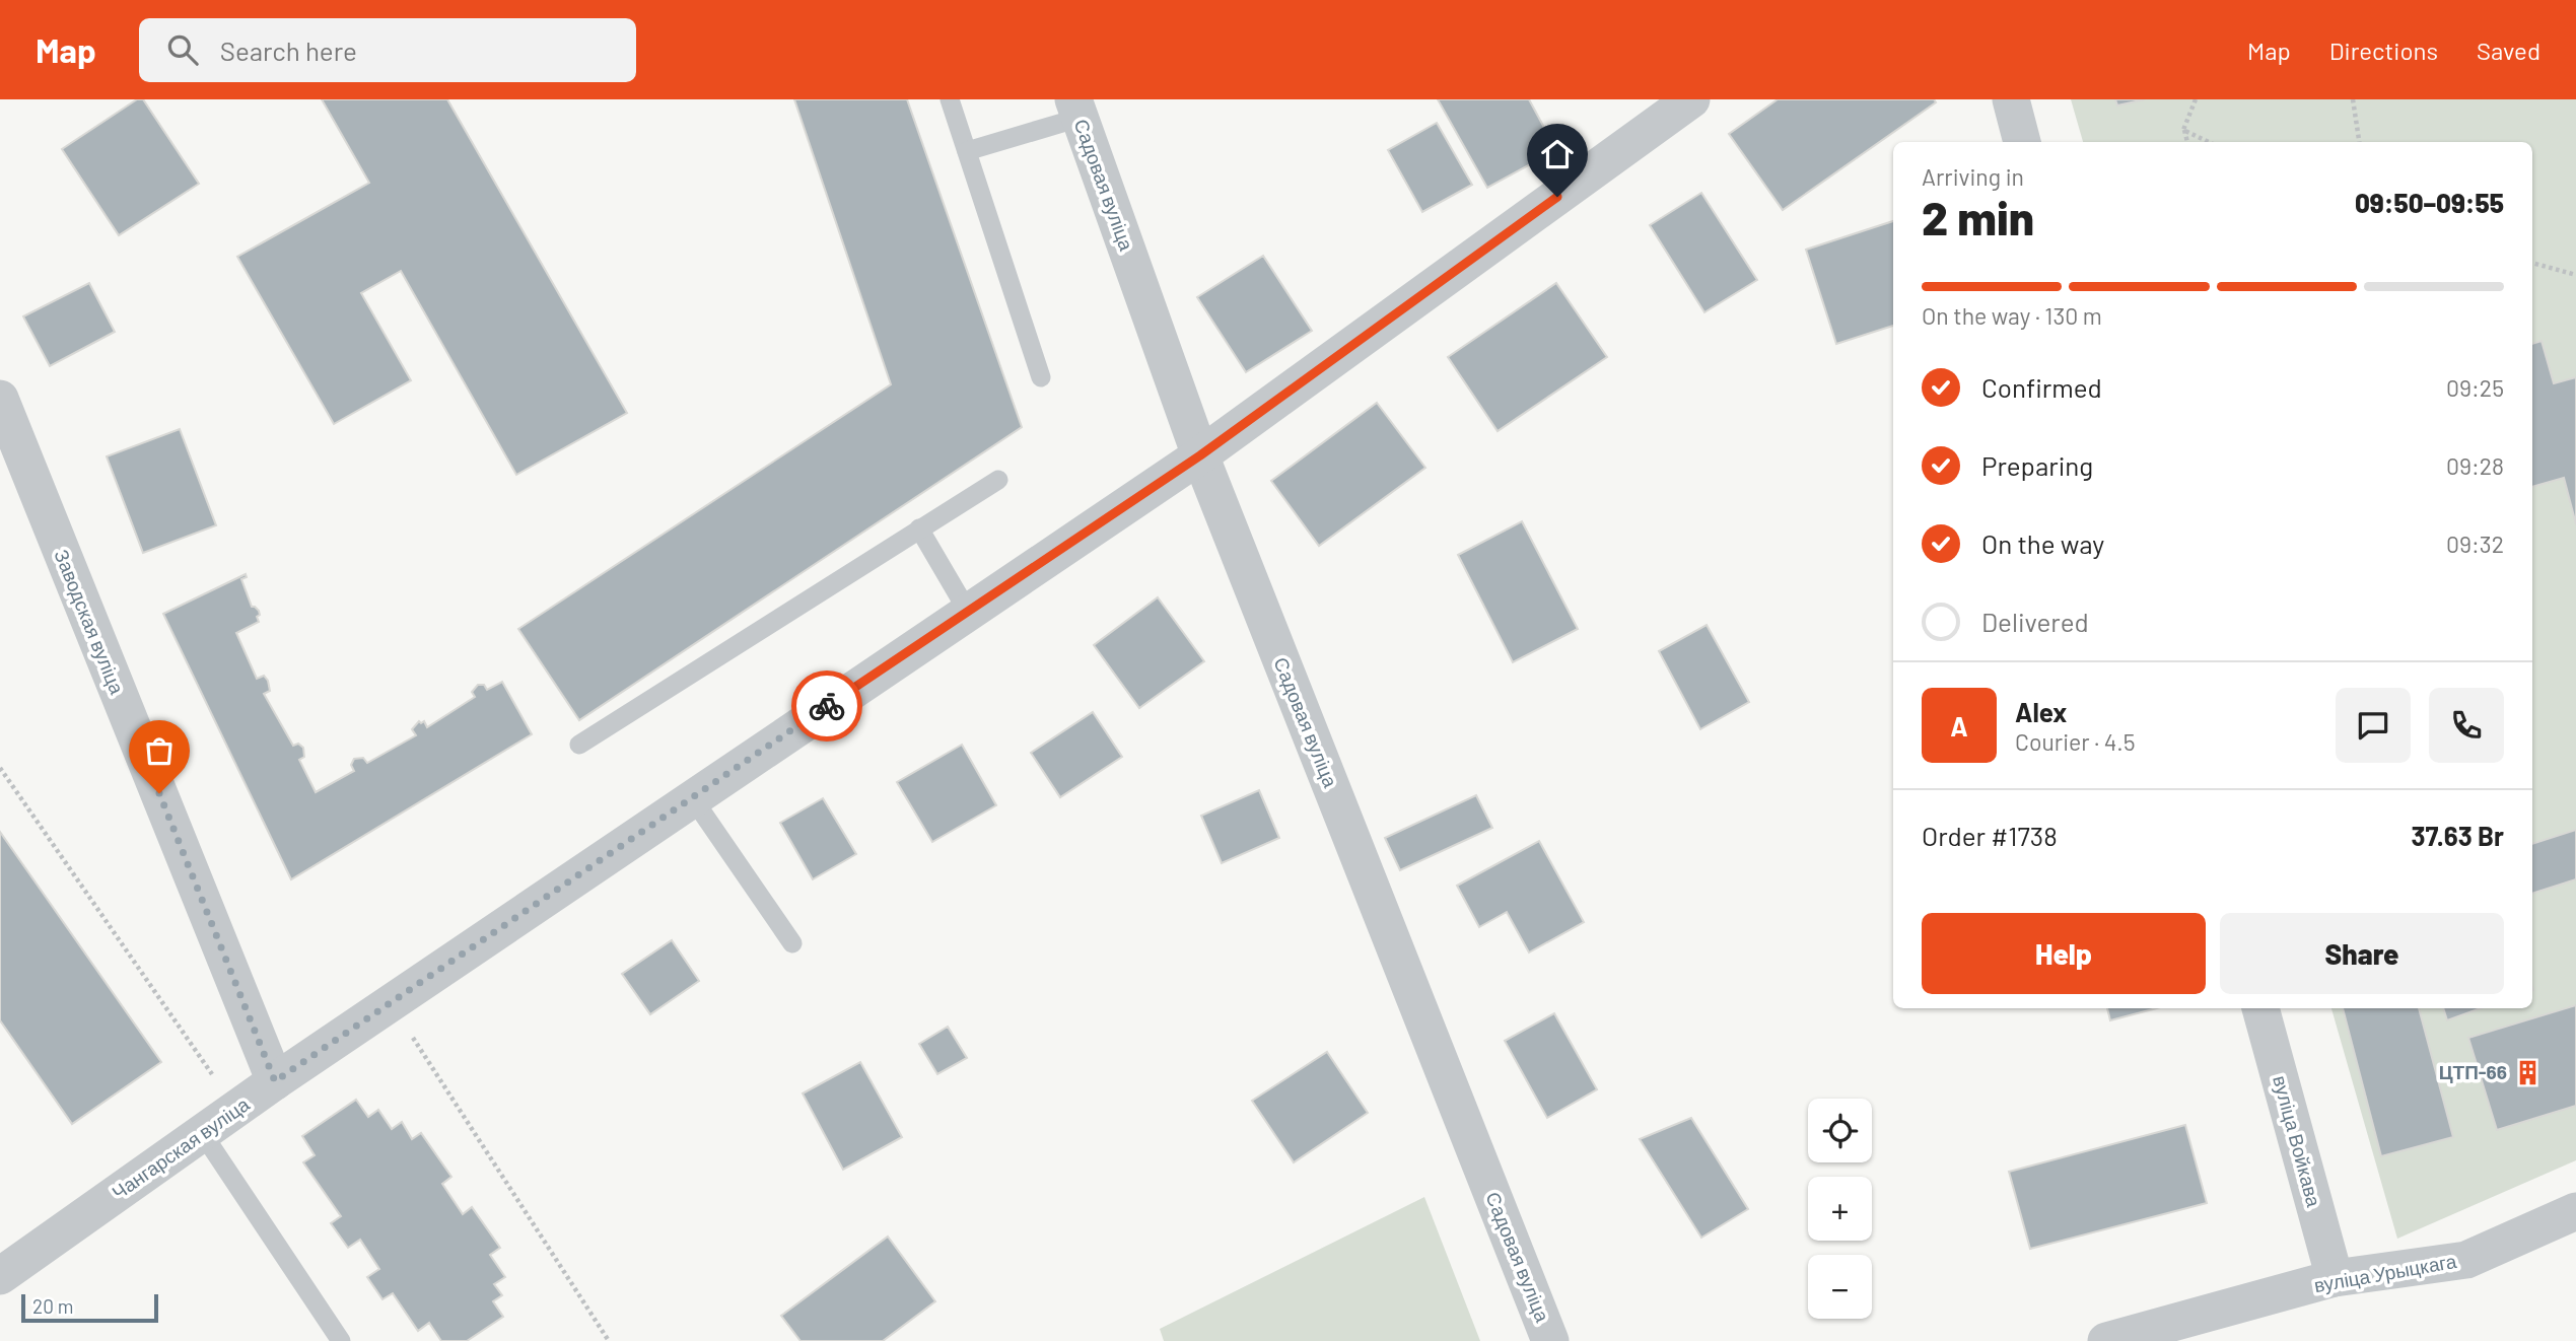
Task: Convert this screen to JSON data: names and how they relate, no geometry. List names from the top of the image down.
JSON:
{
  "streets": {
    "street": [
      "Садовая вуліца",
      "Заводская вуліца",
      "вуліца Войкава",
      "Чангарская вуліца",
      "вуліца Урыцкага"
    ]
  },
  "crossings": [
    ["Садовая вуліца", "Чангарская вуліца"],
    ["Заводская вуліца", "Чангарская вуліца"],
    ["вуліца Войкава", "вуліца Урыцкага"]
  ],
  "places": {
    "building": ["ЦТП-66"]
  },
  "scale_bar": "20 m",
  "page": {
    "header": "Map",
    "search": "Search here",
    "nav": ["Map", "Directions", "Saved"],
    "heading": ["2 min", "Arriving in", "09:50–09:55"],
    "panel": [
      "Alex",
      "Courier · 4.5",
      "Order #1738",
      "37.63 Br"
    ],
    "bar": "On the way · 130 m",
    "list": [
      ["Confirmed", "09:25"],
      ["Preparing", "09:28"],
      ["On the way", "09:32"],
      "Delivered"
    ],
    "round": "A",
    "buttons": ["Help", "Share"],
    "map_buttons": ["+", "−"],
    "scale": "20 m"
  }
}
